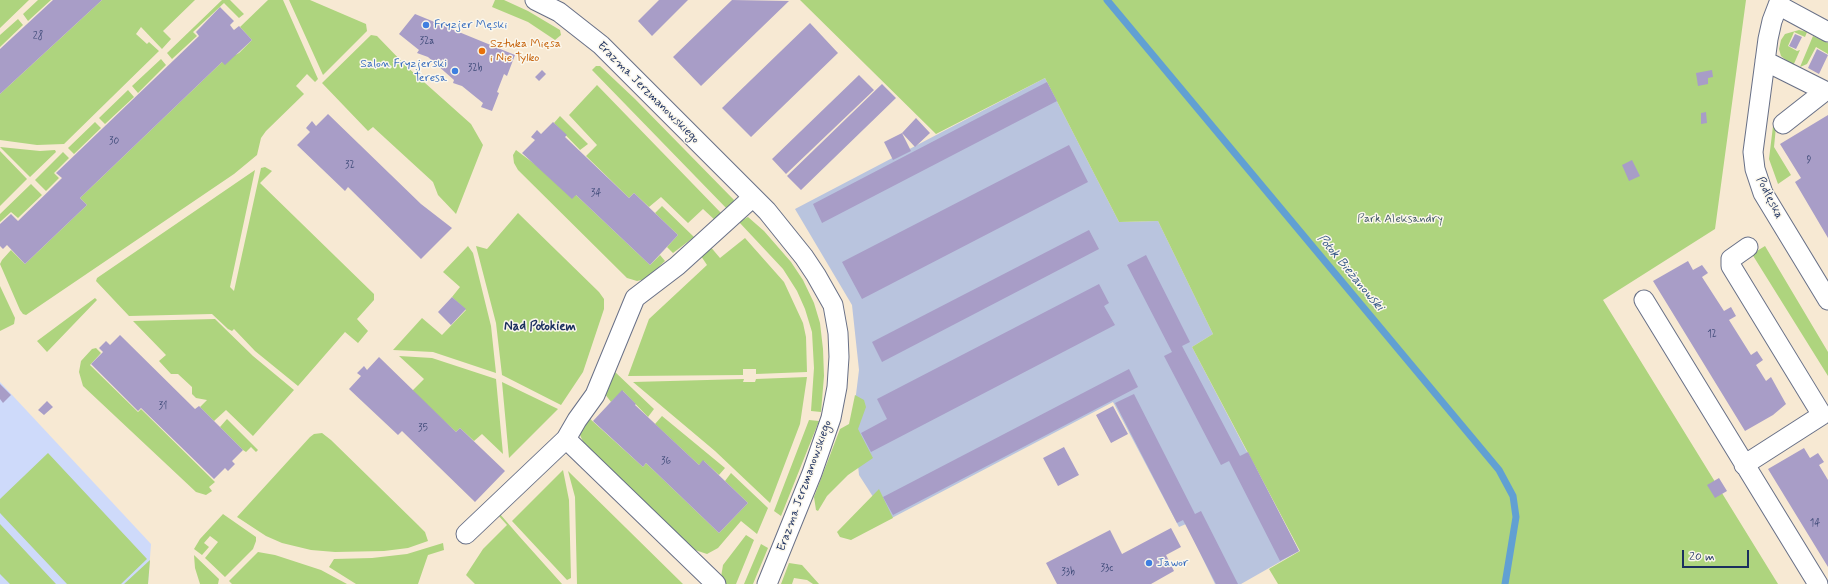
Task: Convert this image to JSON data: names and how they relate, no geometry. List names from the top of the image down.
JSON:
{
  "streets": {
    "street": ["Erazma Jerzmanowskiego", "Podłęska"]
  },
  "districts": ["Nad Potokiem"],
  "water": ["Potok Bieżanowski"],
  "parks": ["Park Aleksandry"],
  "places": [
    "Fryzjer Męski",
    "Sztuka Mięsa i Nie Tylko",
    "Salon Fryzjerski Teresa",
    "Jawor"
  ],
  "house_numbers": [
    "28",
    "32a",
    "32b",
    "30",
    "9",
    "32",
    "34",
    "12",
    "31",
    "35",
    "36",
    "14",
    "33c",
    "33b"
  ],
  "scale_bar": "20 m"
}
